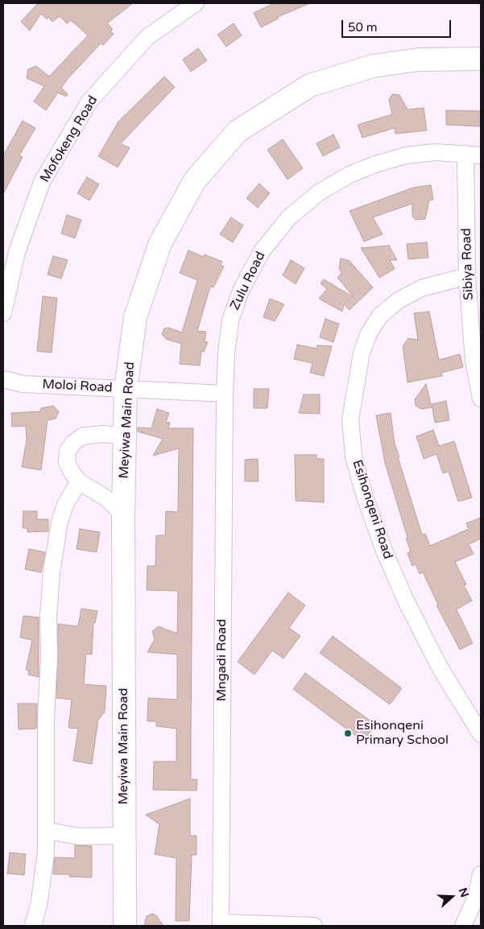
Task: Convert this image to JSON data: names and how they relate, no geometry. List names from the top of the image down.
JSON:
{
  "streets": {
    "street": [
      "Mofokeng Road",
      "Sibiya Road",
      "Zulu Road",
      "Moloi Road",
      "Meyiwa Main Road",
      "Esihonqeni Road",
      "Mngadi Road"
    ]
  },
  "crossings": [
    ["Sibiya Road", "Zulu Road"],
    ["Sibiya Road", "Esihonqeni Road"],
    ["Zulu Road", "Moloi Road"],
    ["Zulu Road", "Mngadi Road"],
    ["Moloi Road", "Meyiwa Main Road"],
    ["Moloi Road", "Mngadi Road"]
  ],
  "places": ["Esihonqeni Primary School"],
  "scale_bar": "50 m",
  "north": "right"
}
